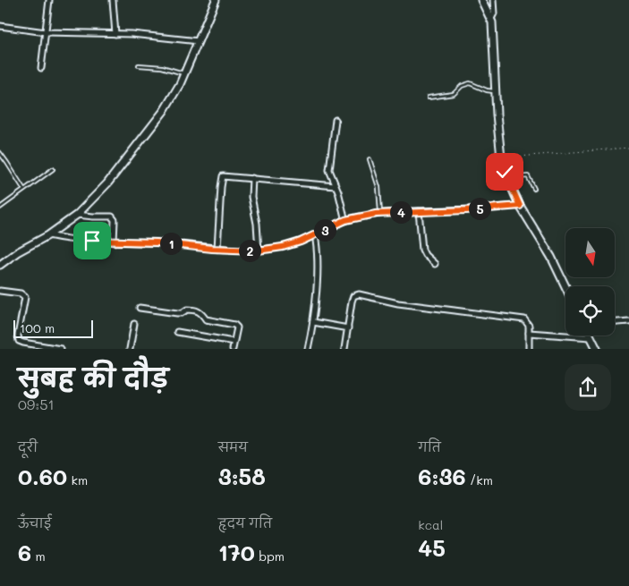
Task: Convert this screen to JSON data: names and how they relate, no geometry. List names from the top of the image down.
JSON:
{
  "scale_bar": "100 m",
  "north": "bottom",
  "page": {
    "pins": [
      "5",
      "4",
      "3",
      "1",
      "2"
    ],
    "scale": "100 m",
    "heading": ["सुबह की दौड़", "09:51"],
    "stats": [
      ["दूरी", "0.60 km"],
      ["समय", "3:58"],
      ["गति", "6:36 /km"],
      ["ऊँचाई", "6 m"],
      ["हृदय गति", "170 bpm"],
      ["kcal", "45"]
    ]
  }
}
